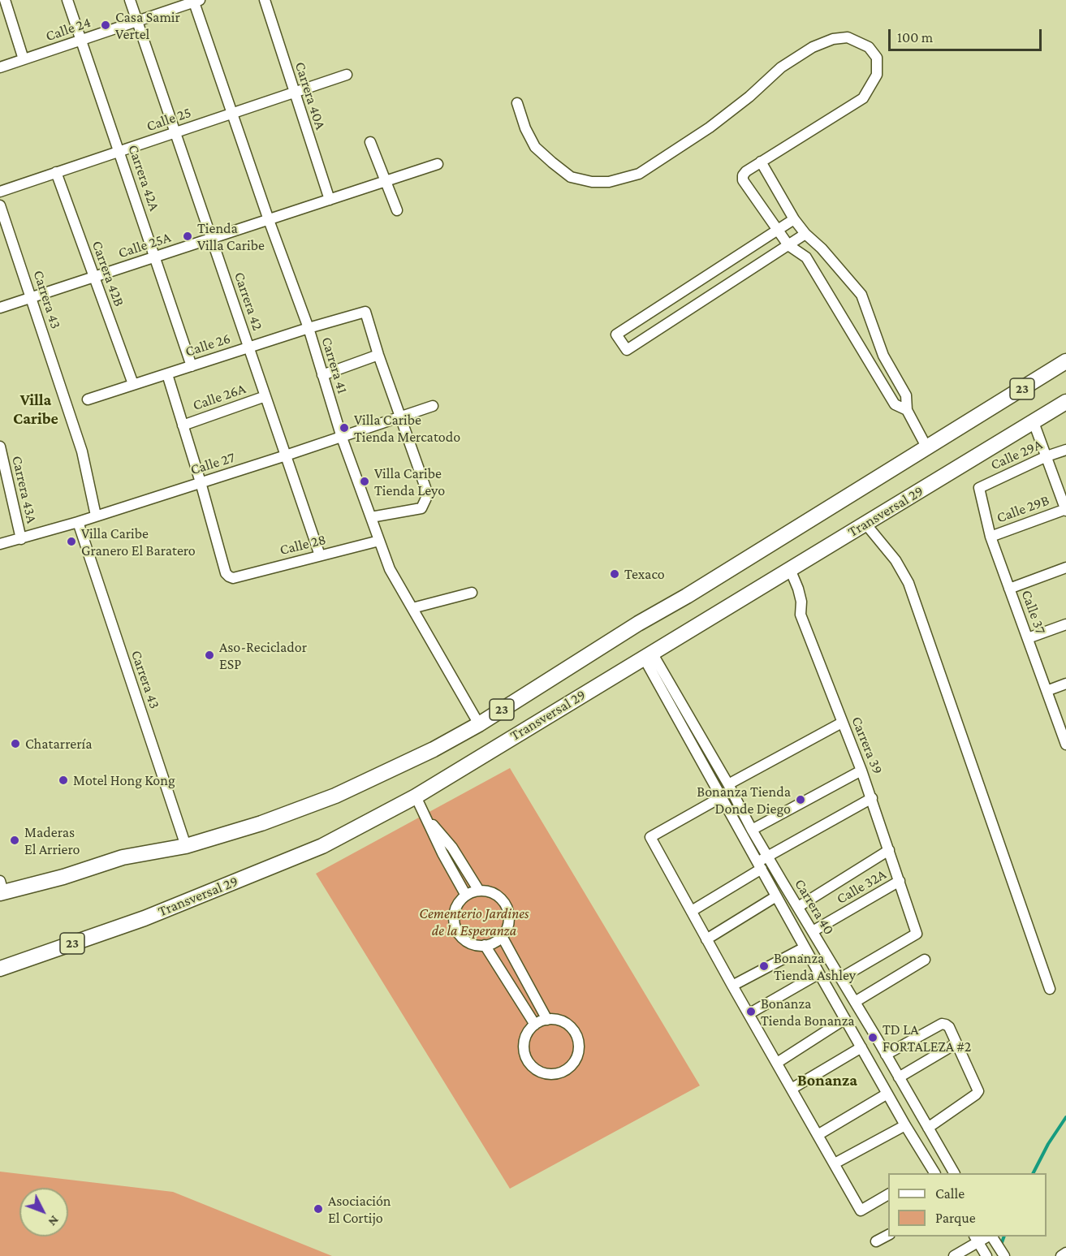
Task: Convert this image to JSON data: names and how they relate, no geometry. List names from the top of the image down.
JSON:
{
  "streets": {
    "highway": ["23", "Transversal 29"],
    "street": [
      "Calle 24",
      "Carrera 40A",
      "Calle 25",
      "Carrera 42A",
      "Calle 25A",
      "Carrera 42B",
      "Carrera 43",
      "Carrera 42",
      "Calle 26",
      "Carrera 41",
      "Calle 26A",
      "Calle 29A",
      "Calle 27",
      "Carrera 43A",
      "Calle 29B",
      "Calle 28",
      "Calle 37",
      "Carrera 39",
      "Calle 32A",
      "Carrera 40"
    ]
  },
  "crossings": [
    ["Calle 24", "Carrera 42A"],
    ["Calle 24", "Carrera 42"],
    ["Calle 24", "Carrera 41"],
    ["Carrera 40A", "Calle 25"],
    ["Carrera 40A", "Calle 25A"],
    ["Calle 25", "Carrera 42A"],
    ["Calle 25", "Carrera 42B"],
    ["Calle 25", "Carrera 42"],
    ["Calle 25", "Carrera 41"],
    ["Carrera 42A", "Calle 25A"],
    ["Carrera 42A", "Calle 26"],
    ["Calle 25A", "Carrera 42B"],
    ["Calle 25A", "Carrera 43"],
    ["Calle 25A", "Carrera 42"],
    ["Calle 25A", "Carrera 41"],
    ["Carrera 42B", "Calle 26"],
    ["Carrera 43", "Calle 27"],
    ["Carrera 43", "Transversal 29"],
    ["Carrera 42", "Calle 26"],
    ["Carrera 42", "Calle 26A"],
    ["Carrera 42", "Calle 27"],
    ["Carrera 42", "Calle 28"],
    ["Calle 26", "Carrera 41"],
    ["Carrera 41", "Calle 27"],
    ["Carrera 41", "Transversal 29"],
    ["Carrera 41", "Calle 28"],
    ["Calle 29A", "Calle 37"],
    ["Calle 27", "Carrera 43A"],
    ["Calle 27", "Calle 28"],
    ["Calle 29B", "Calle 37"],
    ["Transversal 29", "Carrera 39"],
    ["Transversal 29", "Carrera 40"],
    ["Carrera 39", "Calle 32A"],
    ["Carrera 39", "Carrera 40"],
    ["Calle 32A", "Carrera 40"]
  ],
  "districts": ["Villa Caribe", "Bonanza"],
  "parks": ["Cementerio Jardines de la Esperanza"],
  "places": [
    "Casa Samir Vertel",
    "Tienda Villa Caribe",
    "Villa Caribe Tienda Mercatodo",
    "Villa Caribe Tienda Leyo",
    "Villa Caribe Granero El Baratero",
    "Texaco",
    "Aso-Reciclador ESP",
    "Chatarrería",
    "Motel Hong Kong",
    "Bonanza Tienda Donde Diego",
    "Maderas El Arriero",
    "Bonanza Tienda Ashley",
    "Bonanza Tienda Bonanza",
    "TD LA FORTALEZA #2",
    "Asociación El Cortijo"
  ],
  "legend": ["Calle", "Parque"],
  "scale_bar": "100 m",
  "north": "bottom right"
}
